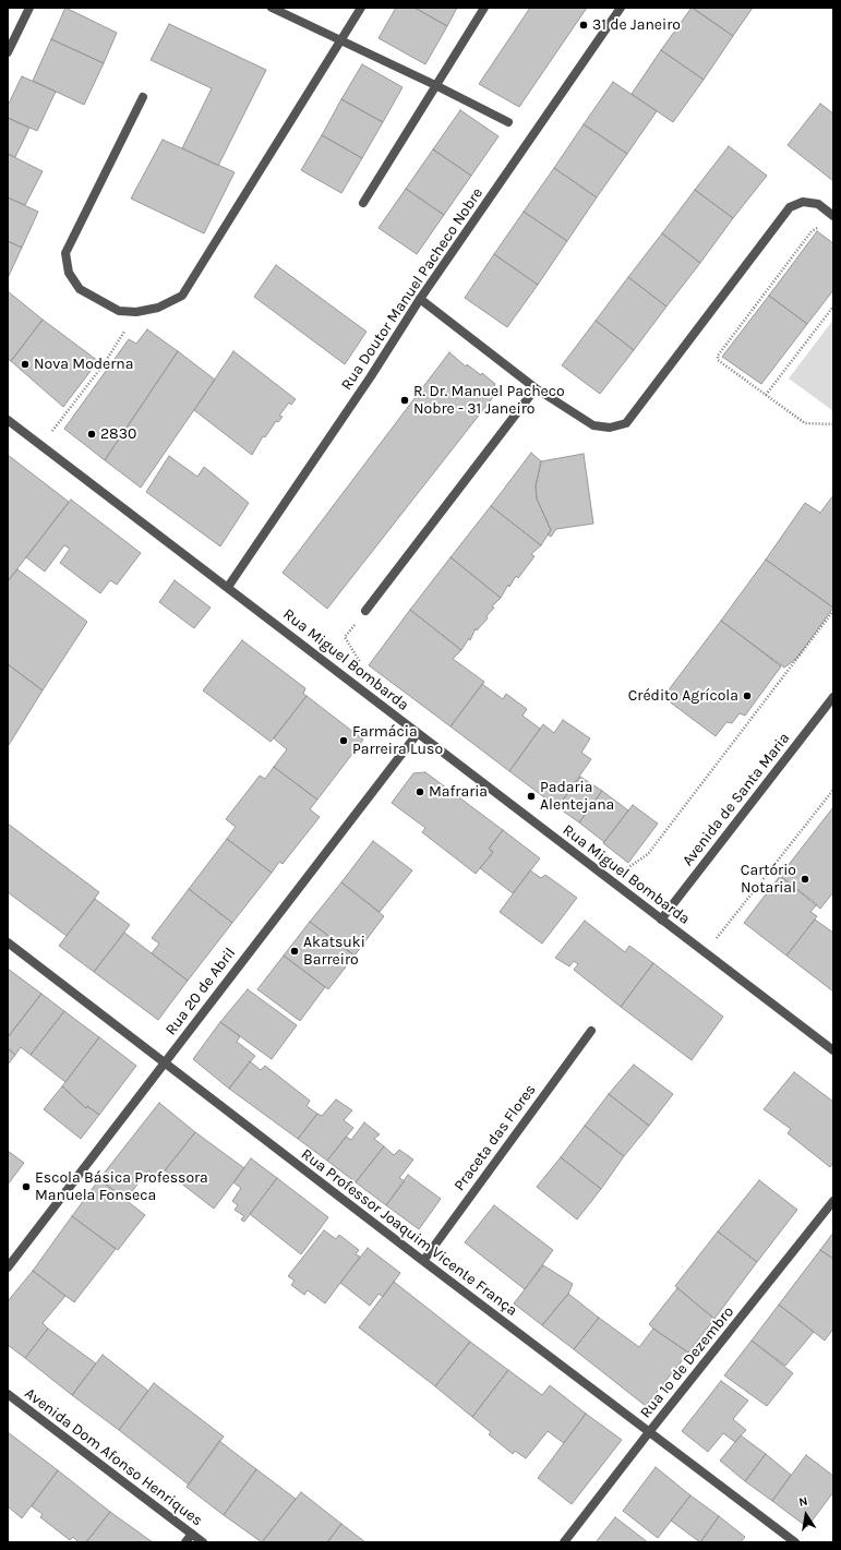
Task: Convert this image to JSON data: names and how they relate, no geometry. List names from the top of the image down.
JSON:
{
  "streets": {
    "street": [
      "Rua Doutor Manuel Pacheco Nobre",
      "Rua Miguel Bombarda",
      "Avenida de Santa Maria",
      "Rua 20 de Abril",
      "Praceta das Flores",
      "Rua Professor Joaquim Vicente França",
      "Rua 1º de Dezembro",
      "Avenida Dom Afonso Henriques"
    ]
  },
  "crossings": [
    ["Rua Doutor Manuel Pacheco Nobre", "Rua Miguel Bombarda"],
    ["Rua Miguel Bombarda", "Avenida de Santa Maria"],
    ["Rua Miguel Bombarda", "Rua 20 de Abril"],
    ["Rua 20 de Abril", "Rua Professor Joaquim Vicente França"],
    ["Praceta das Flores", "Rua Professor Joaquim Vicente França"],
    ["Rua Professor Joaquim Vicente França", "Rua 1º de Dezembro"]
  ],
  "places": [
    "31 de Janeiro",
    "Nova Moderna",
    "R. Dr. Manuel Pacheco Nobre - 31 Janeiro",
    "2830",
    "Crédito Agrícola",
    "Farmácia Parreira Luso",
    "Mafraria",
    "Padaria Alentejana",
    "Cartório Notarial",
    "Akatsuki Barreiro",
    "Escola Básica Professora Manuela Fonseca"
  ],
  "north": "top"
}
